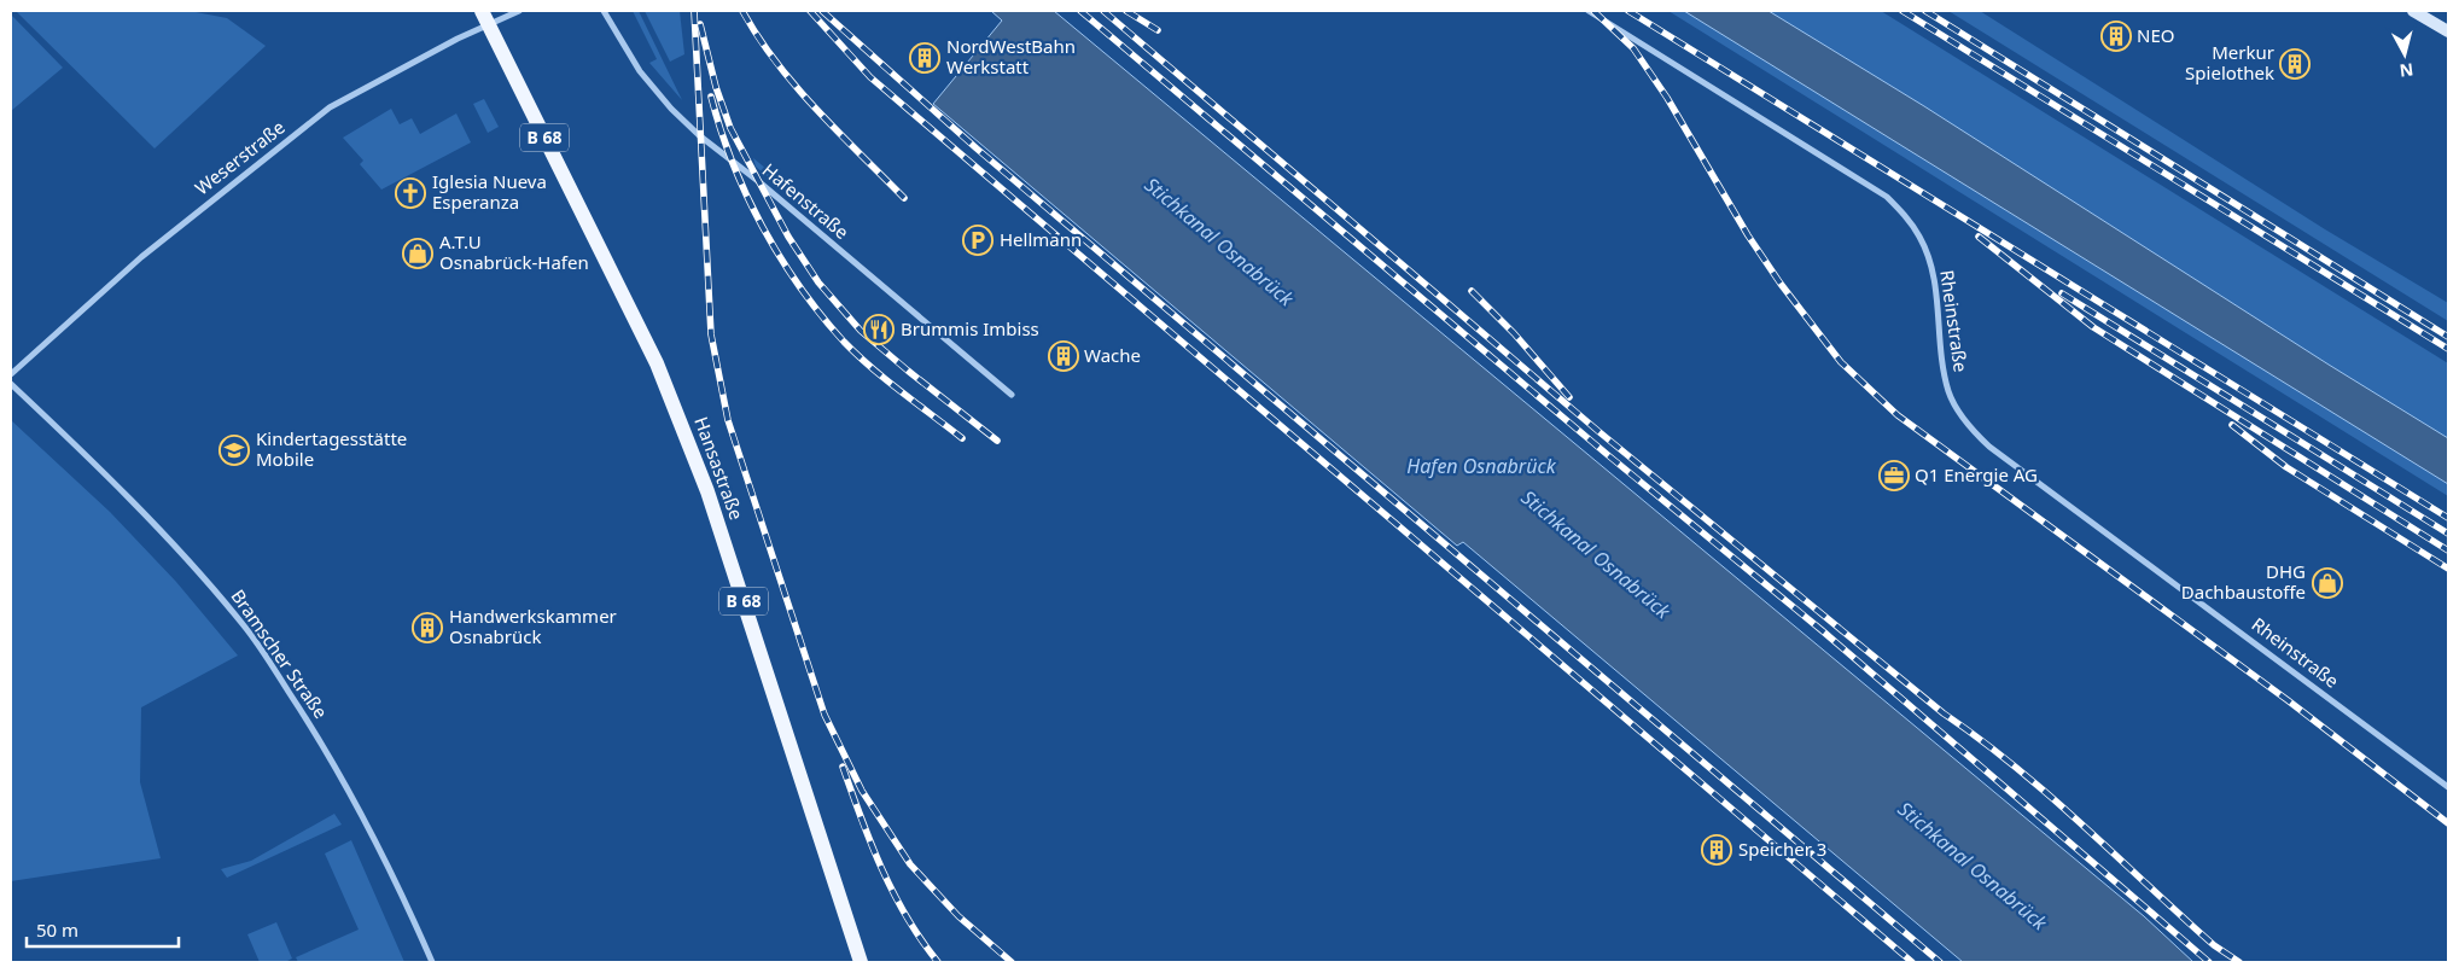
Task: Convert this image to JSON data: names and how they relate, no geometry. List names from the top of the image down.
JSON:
{
  "streets": {
    "main road": ["B 68", "Hansastraße"],
    "street": [
      "Weserstraße",
      "Hafenstraße",
      "Rheinstraße",
      "Bramscher Straße"
    ]
  },
  "crossings": [
    ["Weserstraße", "Hansastraße"]
  ],
  "water": ["Stichkanal Osnabrück", "Hafen Osnabrück"],
  "places": {
    "building": [
      "NEO",
      "NordWestBahn Werkstatt",
      "Merkur Spielothek",
      "Wache",
      "Handwerkskammer Osnabrück",
      "Speicher 3"
    ],
    "church": ["Iglesia Nueva Esperanza"],
    "parking": ["Hellmann"],
    "shop": ["A.T.U Osnabrück-Hafen", "DHG Dachbaustoffe"],
    "restaurant": ["Brummis Imbiss"],
    "school or university": ["Kindertagesstätte Mobile"],
    "office": ["Q1 Energie AG"]
  },
  "scale_bar": "50 m",
  "north": "bottom"
}
